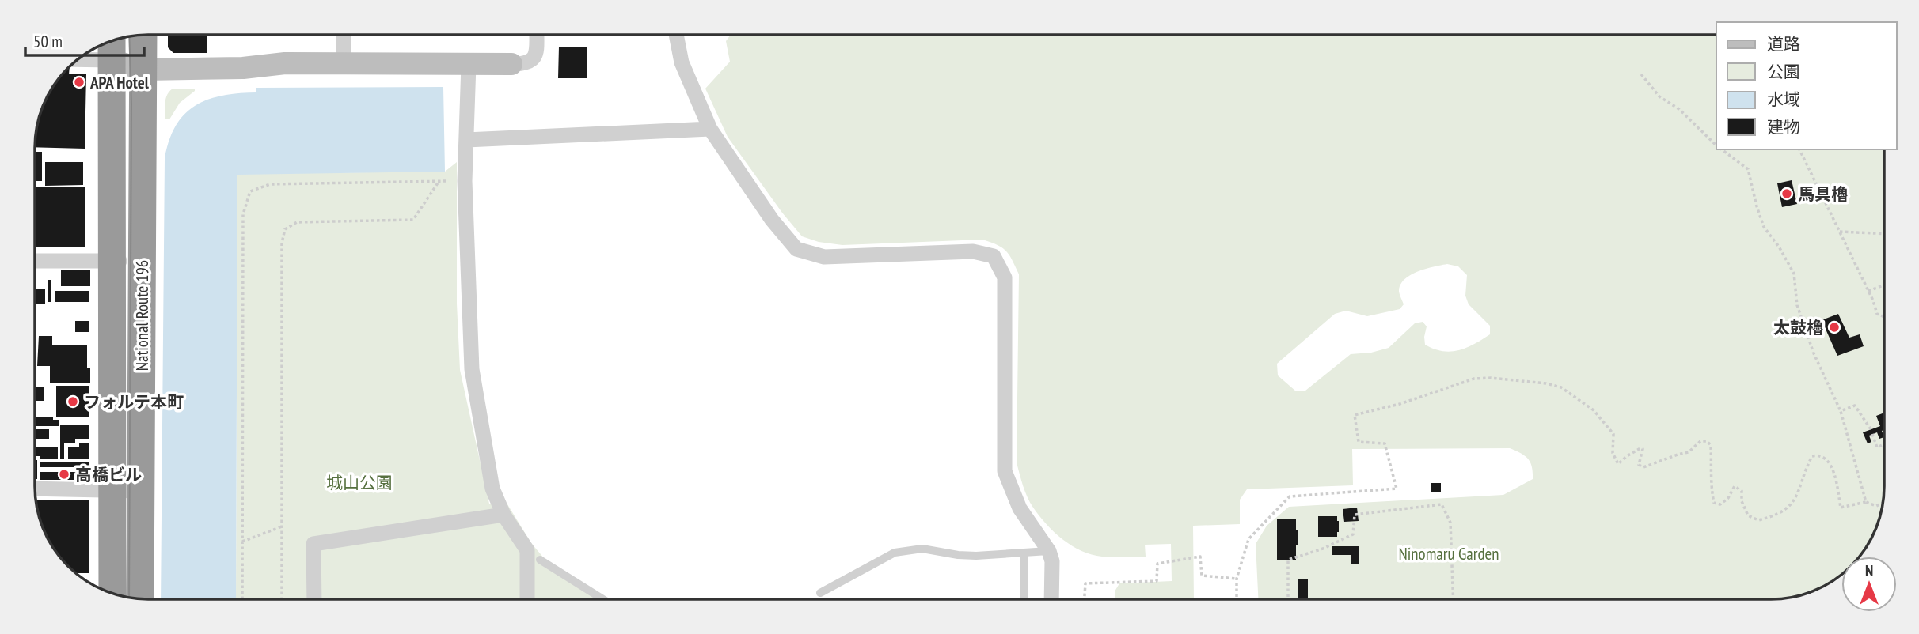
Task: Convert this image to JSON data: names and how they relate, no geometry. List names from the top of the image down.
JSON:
{
  "streets": {
    "highway": ["National Route 196"]
  },
  "parks": ["城山公園", "Ninomaru Garden"],
  "places": [
    "APA Hotel",
    "馬具櫓",
    "太鼓櫓",
    "フォルテ本町",
    "高橋ビル"
  ],
  "legend": [
    "道路",
    "公園",
    "水域",
    "建物"
  ],
  "scale_bar": "50 m",
  "north": "top"
}
